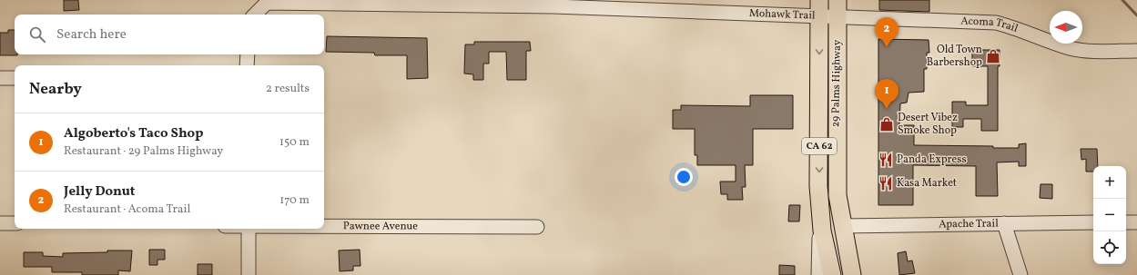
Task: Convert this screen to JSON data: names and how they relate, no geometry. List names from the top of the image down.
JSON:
{
  "streets": {
    "main road": ["29 Palms Highway", "CA 62"],
    "street": [
      "Mohawk Trail",
      "Acoma Trail",
      "Apache Trail",
      "Pawnee Avenue"
    ]
  },
  "crossings": [
    ["Mohawk Trail", "Acoma Trail"],
    ["Mohawk Trail", "29 Palms Highway"],
    ["Acoma Trail", "29 Palms Highway"],
    ["29 Palms Highway", "Apache Trail"]
  ],
  "places": {
    "shop": ["Old Town Barbershop", "Desert Vibez Smoke Shop"],
    "restaurant": ["Panda Express", "Kasa Market"]
  },
  "north": "left",
  "page": {
    "search": "Search here",
    "pins": ["2", "1"],
    "heading": ["Nearby", "2 results"],
    "list": [
      {
        "mark": "1",
        "name": "Algoberto's Taco Shop",
        "note": "Restaurant · 29 Palms Highway",
        "value": "150 m"
      },
      {
        "mark": "2",
        "name": "Jelly Donut",
        "note": "Restaurant · Acoma Trail",
        "value": "170 m"
      }
    ],
    "map_buttons": ["+", "−"]
  }
}
